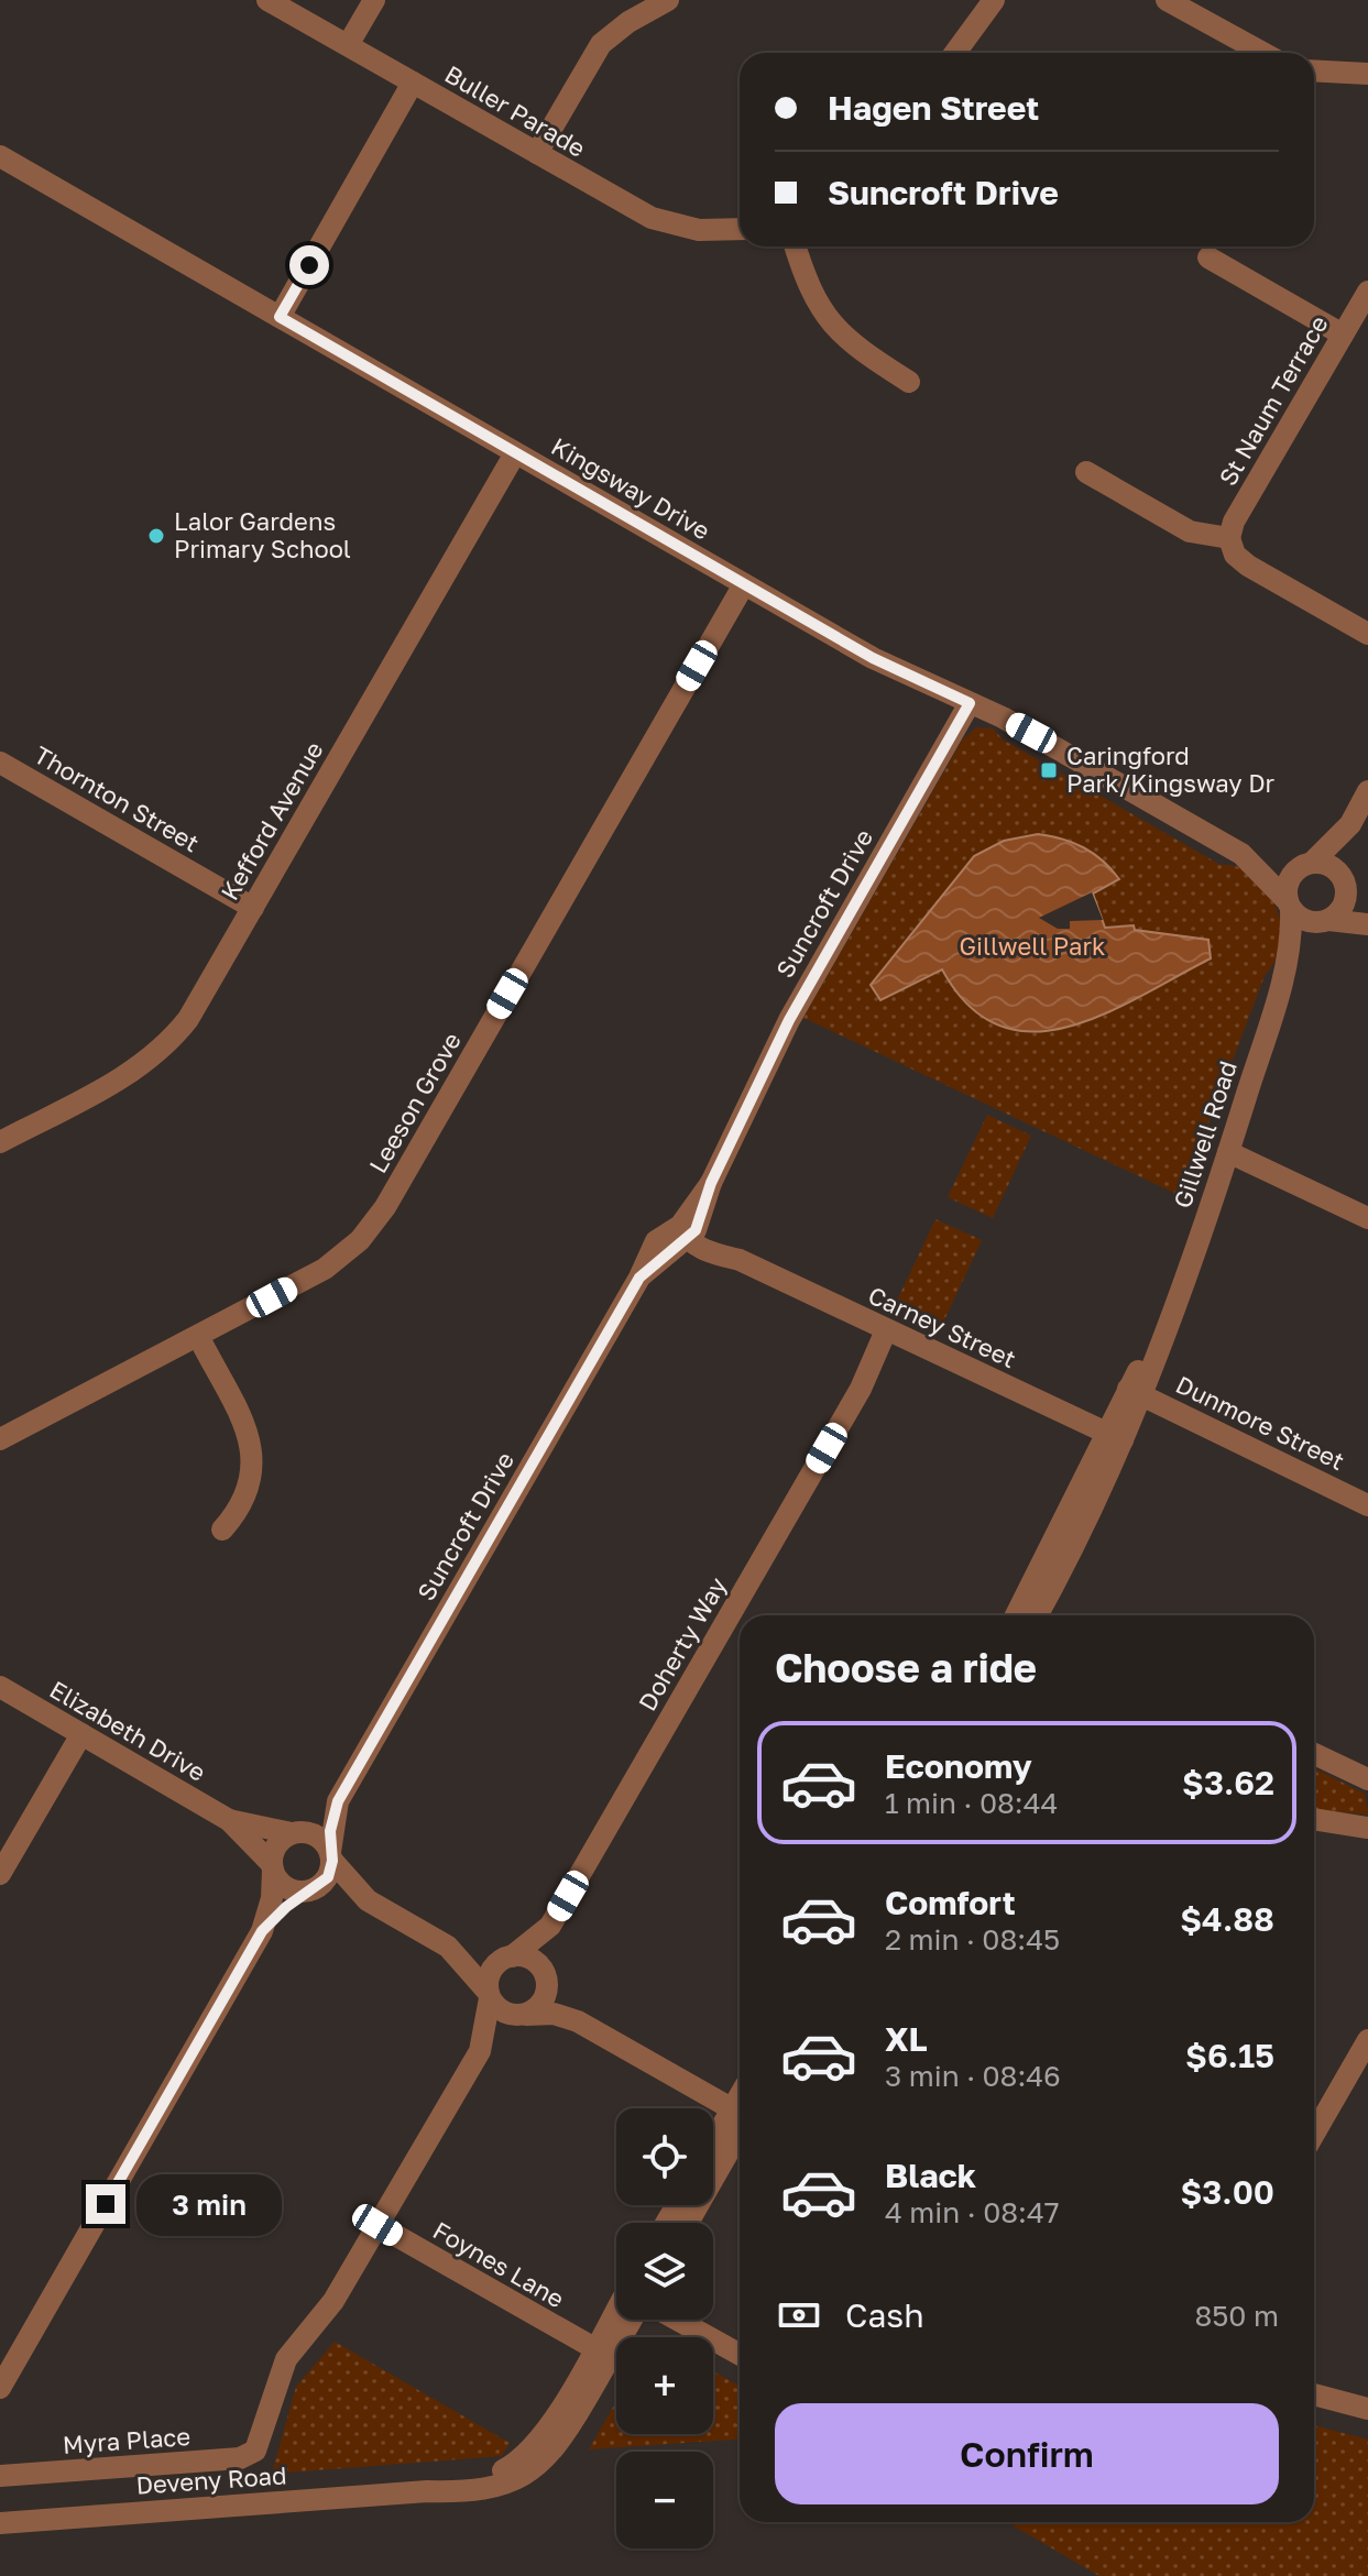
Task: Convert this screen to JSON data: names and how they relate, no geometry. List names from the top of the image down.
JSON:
{
  "streets": {
    "street": [
      "Buller Parade",
      "St Naum Terrace",
      "Kingsway Drive",
      "Thornton Street",
      "Kefford Avenue",
      "Suncroft Drive",
      "Leeson Grove",
      "Gillwell Road",
      "Carney Street",
      "Dunmore Street",
      "Doherty Way",
      "Elizabeth Drive",
      "Foynes Lane",
      "Myra Place",
      "Deveny Road"
    ]
  },
  "crossings": [
    ["Kingsway Drive", "Kefford Avenue"],
    ["Kingsway Drive", "Suncroft Drive"],
    ["Kingsway Drive", "Leeson Grove"],
    ["Kingsway Drive", "Gillwell Road"],
    ["Thornton Street", "Kefford Avenue"],
    ["Suncroft Drive", "Carney Street"],
    ["Suncroft Drive", "Elizabeth Drive"],
    ["Gillwell Road", "Carney Street"],
    ["Gillwell Road", "Dunmore Street"],
    ["Carney Street", "Doherty Way"],
    ["Foynes Lane", "Myra Place"]
  ],
  "parks": ["Gillwell Park"],
  "places": {
    "other": ["Lalor Gardens Primary School"],
    "transit": ["Caringford Park/Kingsway Dr"]
  },
  "page": {
    "banner": ["Hagen Street", "Suncroft Drive"],
    "heading": "Choose a ride",
    "list": [
      {
        "name": "Economy",
        "note": "1 min · 08:44",
        "value": "$3.62"
      },
      {
        "name": "Comfort",
        "note": "2 min · 08:45",
        "value": "$4.88"
      },
      {
        "name": "XL",
        "note": "3 min · 08:46",
        "value": "$6.15"
      },
      {
        "name": "Black",
        "note": "4 min · 08:47",
        "value": "$3.00"
      }
    ],
    "map_buttons": ["+", "−"],
    "bubble": "3 min",
    "pay": ["Cash", "850 m"],
    "buttons": "Confirm"
  }
}
